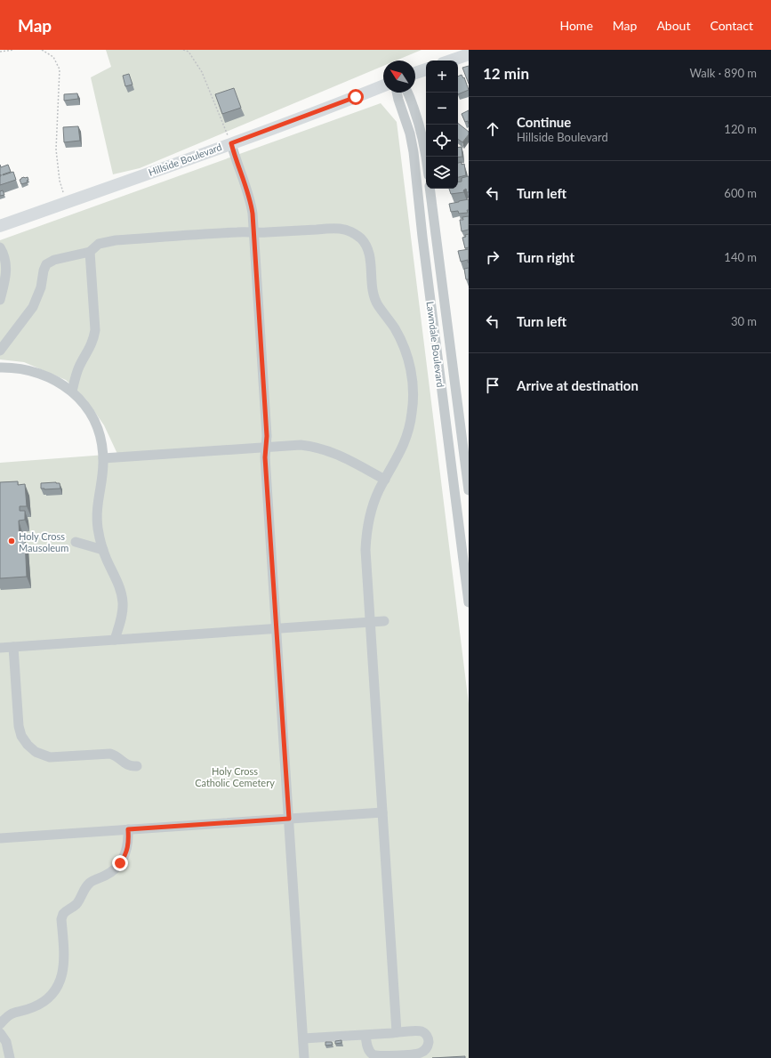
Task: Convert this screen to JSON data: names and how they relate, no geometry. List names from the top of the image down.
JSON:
{
  "streets": {
    "main road": ["Hillside Boulevard"],
    "street": ["Lawndale Boulevard"]
  },
  "parks": ["Holy Cross Catholic Cemetery"],
  "places": ["Holy Cross Mausoleum"],
  "north": "top left",
  "page": {
    "header": "Map",
    "nav": [
      "Home",
      "Map",
      "About",
      "Contact"
    ],
    "heading": ["12 min", "Walk · 890 m"],
    "map_buttons": ["+", "−"],
    "list": [
      ["Continue", "Hillside Boulevard", "120 m"],
      ["Turn left", "600 m"],
      ["Turn right", "140 m"],
      ["Turn left", "30 m"],
      "Arrive at destination"
    ]
  }
}
